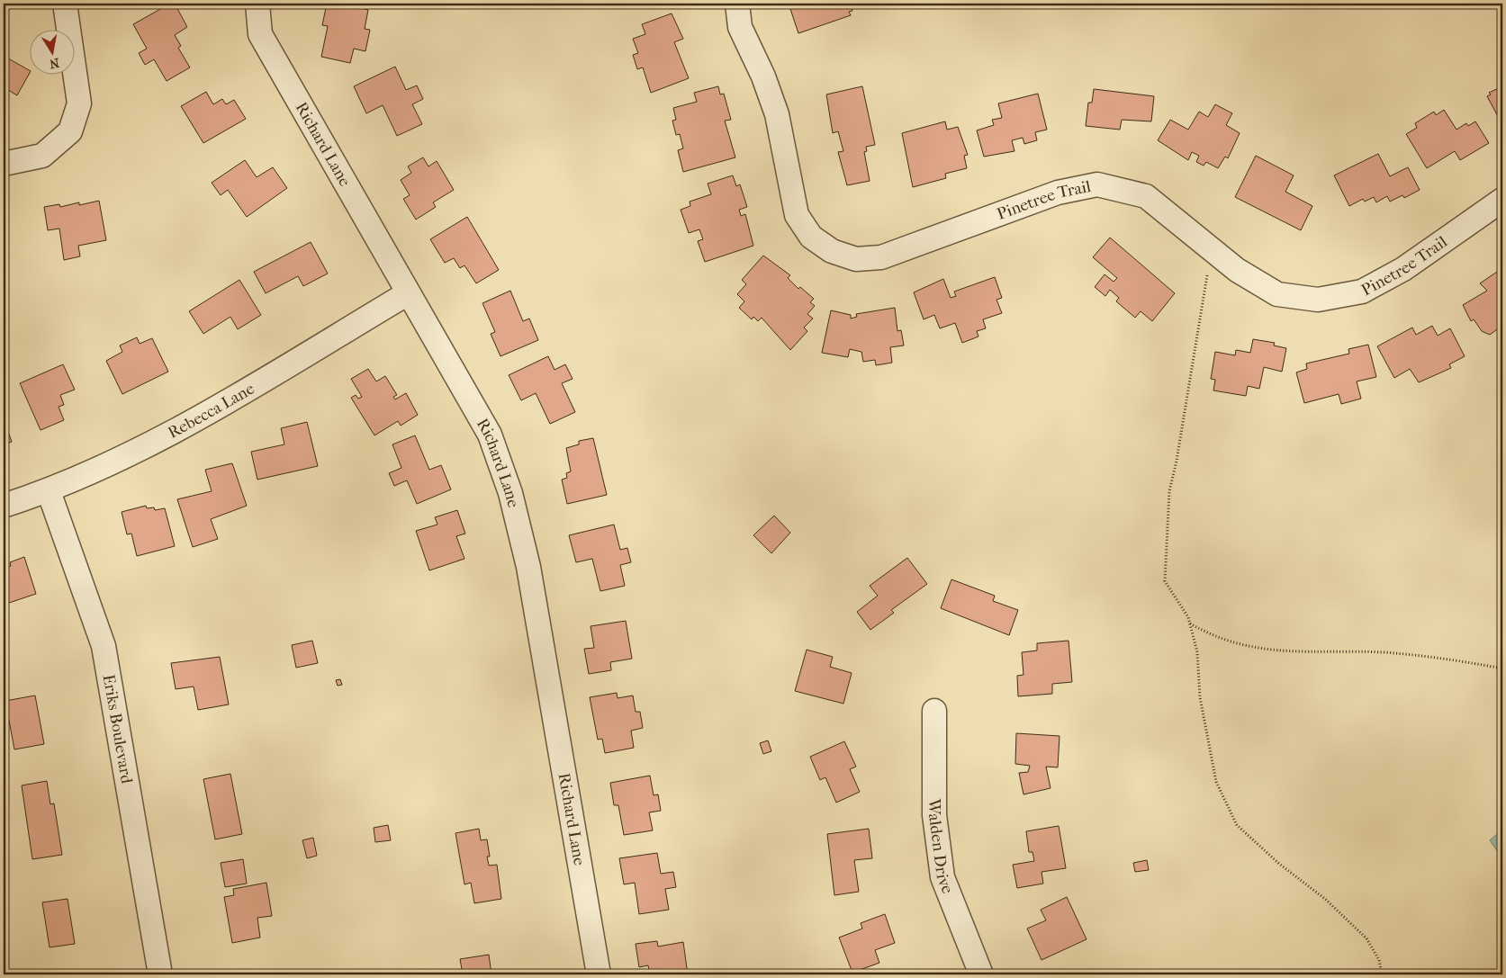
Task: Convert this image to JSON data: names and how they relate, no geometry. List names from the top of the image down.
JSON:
{
  "streets": {
    "street": [
      "Richard Lane",
      "Pinetree Trail",
      "Rebecca Lane",
      "Eriks Boulevard",
      "Walden Drive"
    ]
  },
  "crossings": [
    ["Richard Lane", "Rebecca Lane"],
    ["Rebecca Lane", "Eriks Boulevard"]
  ],
  "north": "bottom"
}
